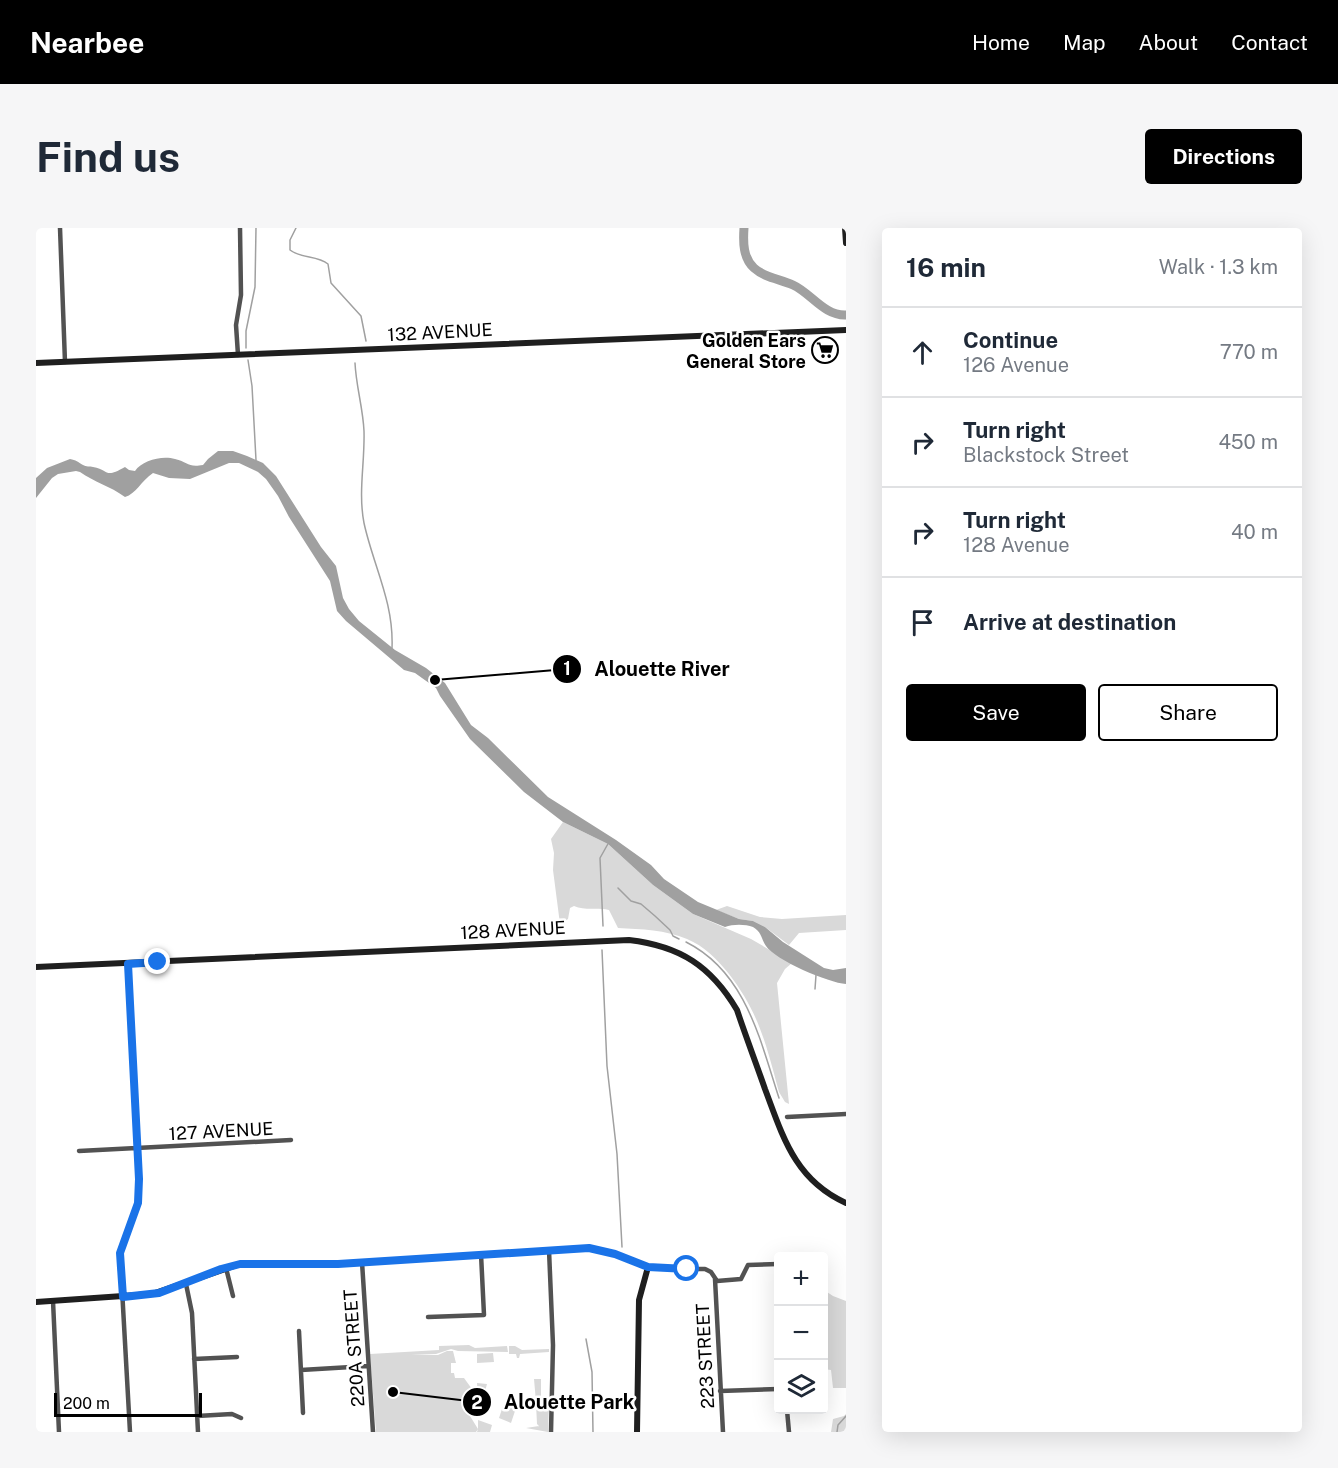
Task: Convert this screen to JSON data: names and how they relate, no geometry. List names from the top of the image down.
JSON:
{
  "streets": {
    "main road": ["132 AVENUE", "128 AVENUE"],
    "street": ["127 AVENUE", "220A STREET", "223 STREET"]
  },
  "places": {
    "supermarket": ["Golden Ears General Store"],
    "other": ["Alouette River", "Alouette Park"]
  },
  "scale_bar": "200 m",
  "page": {
    "header": "Nearbee",
    "nav": [
      "Home",
      "Map",
      "About",
      "Contact"
    ],
    "buttons": [
      "Directions",
      ["Save", "Share"]
    ],
    "title": "Find us",
    "heading": ["16 min", "Walk · 1.3 km"],
    "list": [
      ["Continue", "126 Avenue", "770 m"],
      ["Turn right", "Blackstock Street", "450 m"],
      ["Turn right", "128 Avenue", "40 m"],
      "Arrive at destination"
    ],
    "map_buttons": ["+", "−"],
    "scale": "200 m"
  }
}
